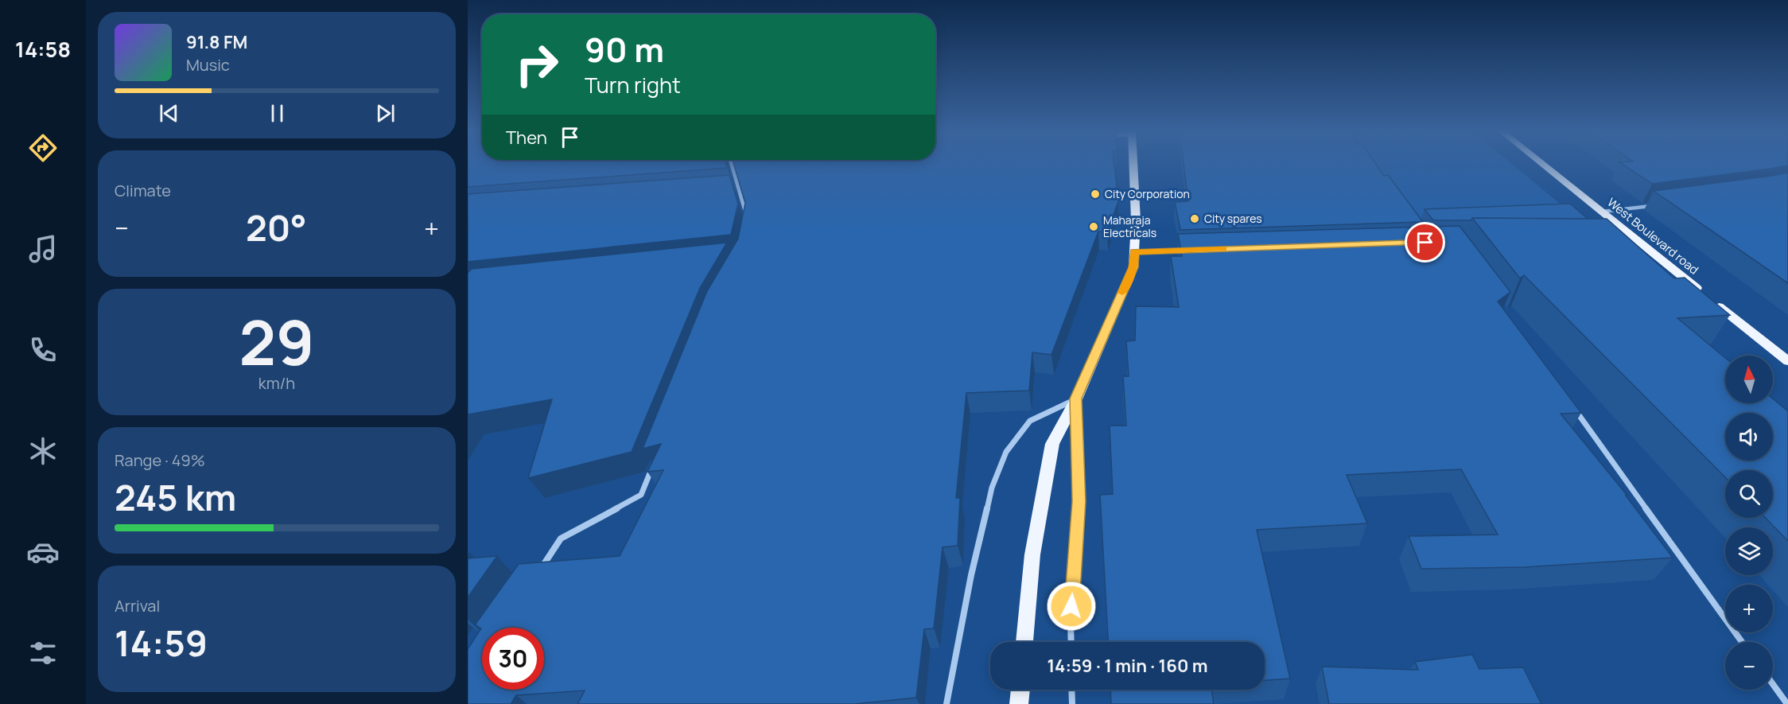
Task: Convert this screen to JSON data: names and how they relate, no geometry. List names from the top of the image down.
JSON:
{
  "streets": {
    "main road": ["West Boulevard road"]
  },
  "places": ["City Corporation", "City spares", "Maharaja Electricals"],
  "north": "top",
  "page": {
    "tabs": "14:58",
    "turn": ["90 m", "Turn right"],
    "song": ["91.8 FM", "Music"],
    "then": "Then",
    "tile": [
      "Climate",
      ["29", "km/h"],
      ["Range · 49%", "245 km"],
      ["Arrival", "14:59"]
    ],
    "heat": ["−", "20°", "+"],
    "map_buttons": ["+", "−"],
    "limit": "30",
    "trip": "14:59 · 1 min · 160 m"
  }
}
